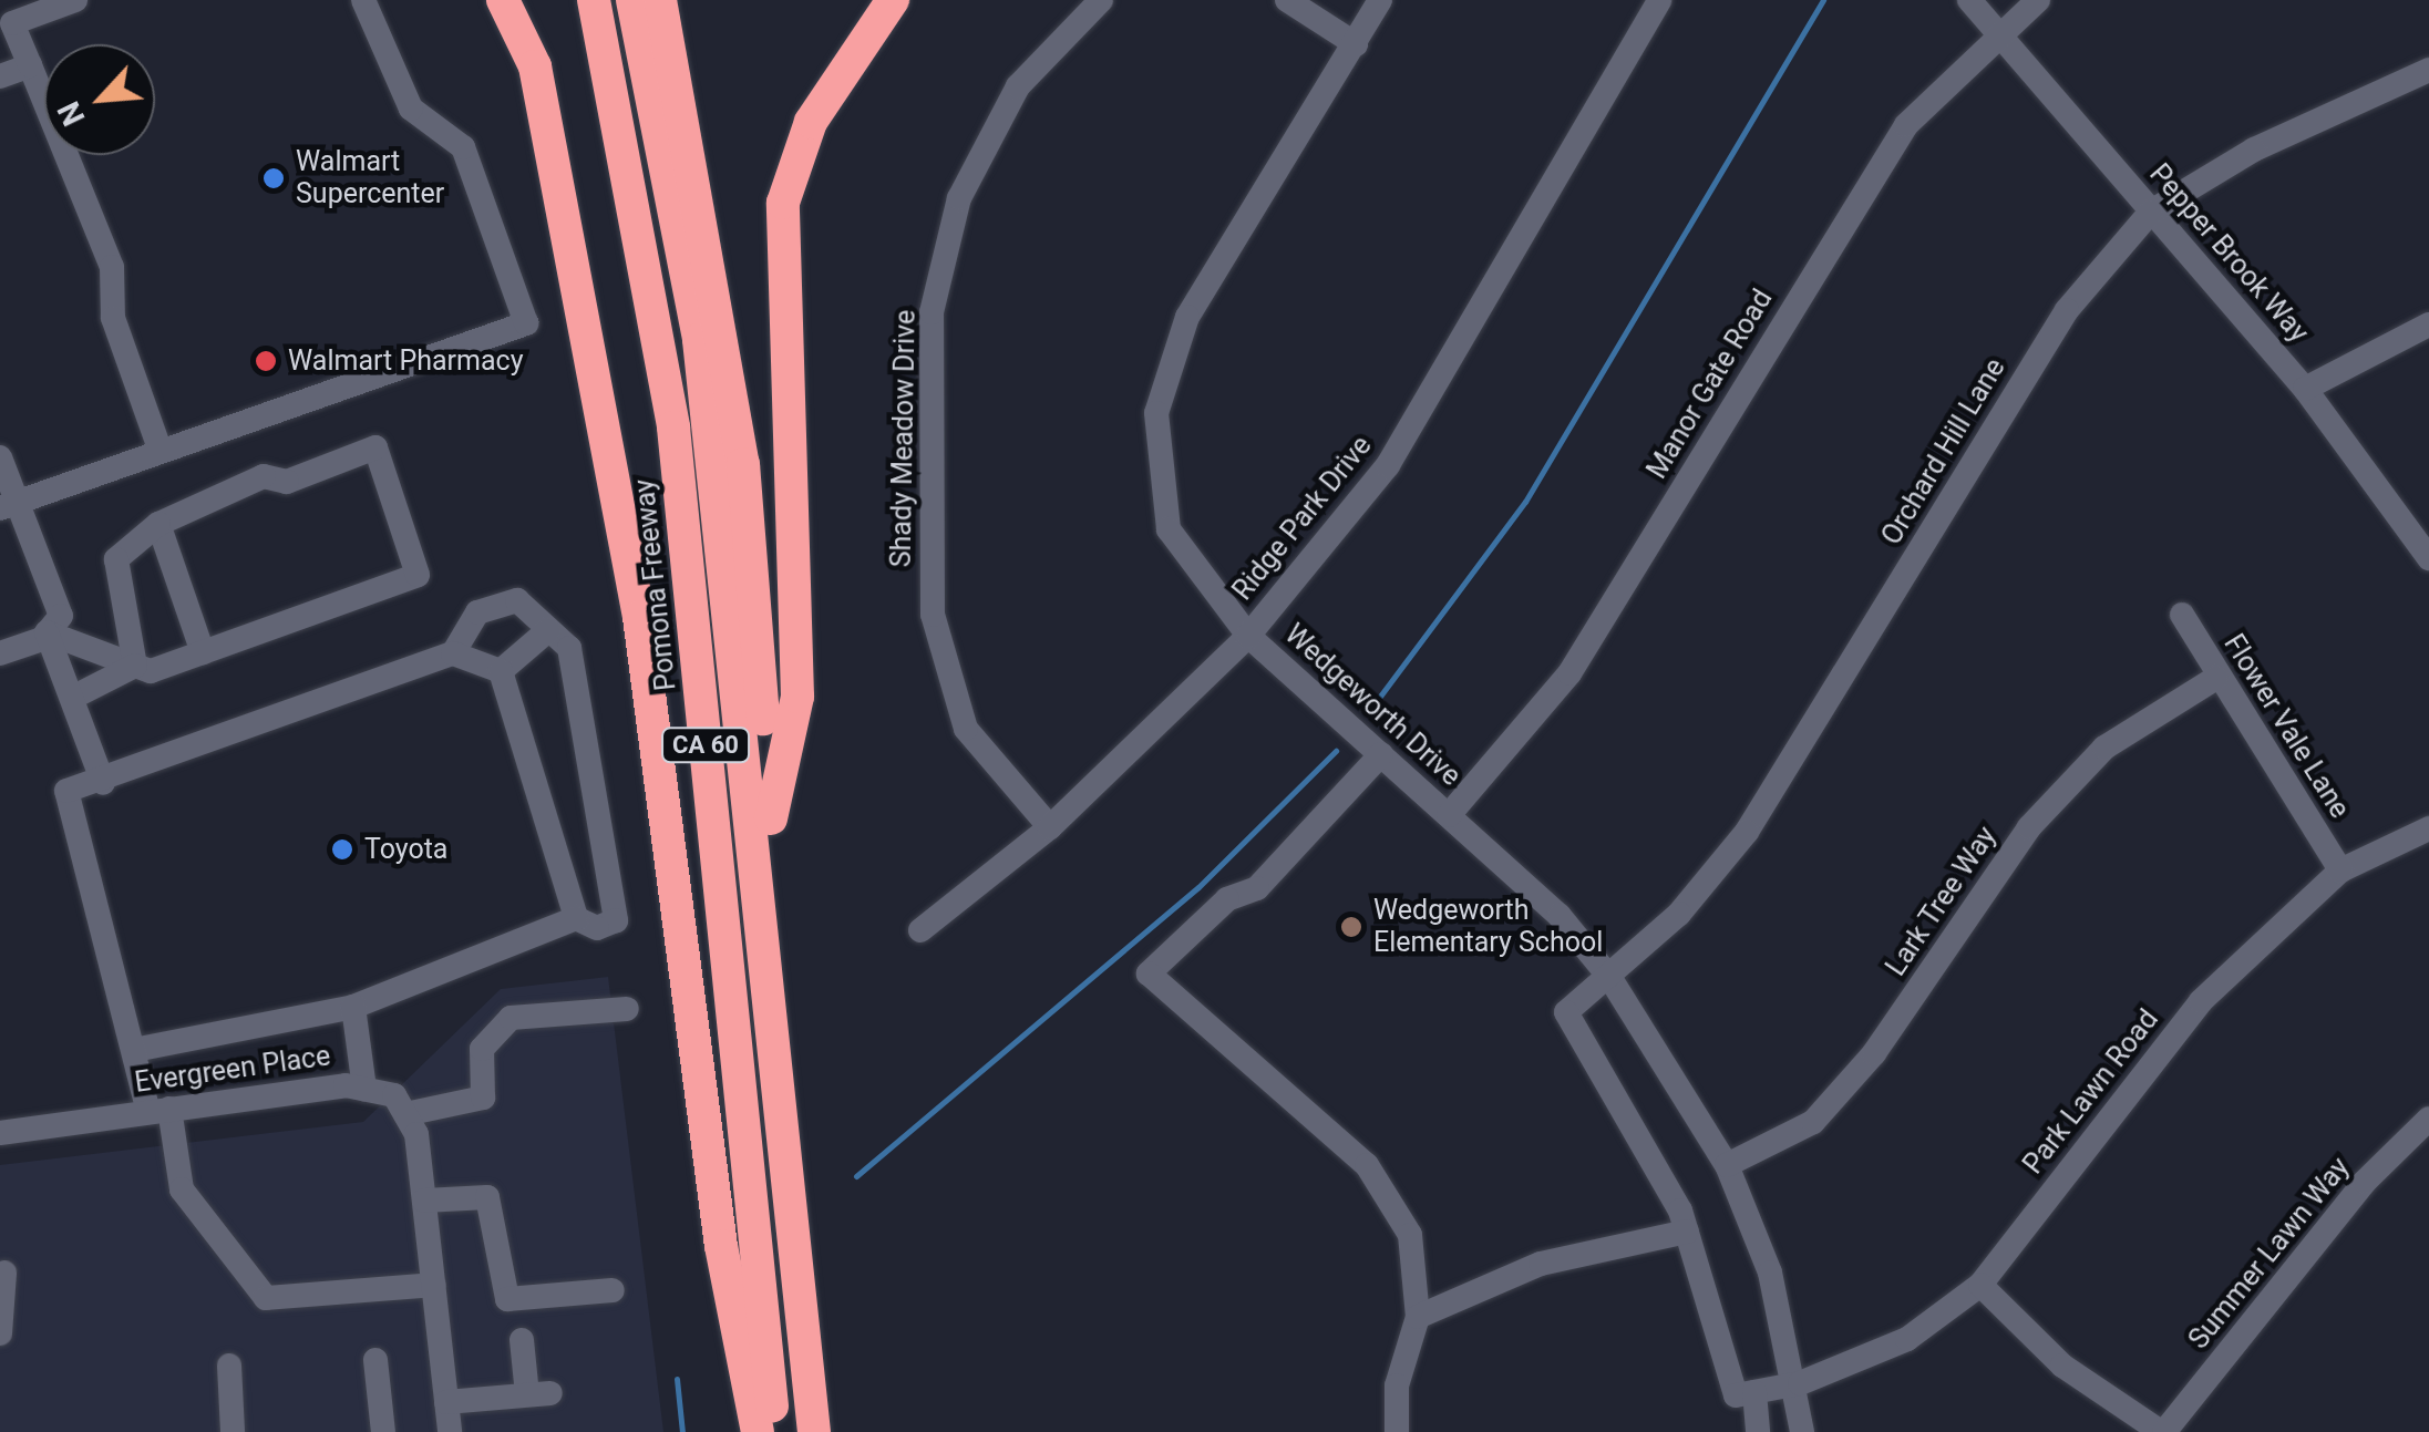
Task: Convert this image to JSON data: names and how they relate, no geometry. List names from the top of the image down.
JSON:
{
  "streets": {
    "highway": ["Pomona Freeway", "CA 60"],
    "street": [
      "Pepper Brook Way",
      "Manor Gate Road",
      "Shady Meadow Drive",
      "Orchard Hill Lane",
      "Ridge Park Drive",
      "Wedgeworth Drive",
      "Flower Vale Lane",
      "Lark Tree Way",
      "Evergreen Place",
      "Park Lawn Road",
      "Summer Lawn Way"
    ]
  },
  "crossings": [
    ["Pepper Brook Way", "Manor Gate Road"],
    ["Pepper Brook Way", "Orchard Hill Lane"],
    ["Manor Gate Road", "Wedgeworth Drive"],
    ["Shady Meadow Drive", "Ridge Park Drive"],
    ["Orchard Hill Lane", "Wedgeworth Drive"],
    ["Ridge Park Drive", "Wedgeworth Drive"],
    ["Wedgeworth Drive", "Lark Tree Way"],
    ["Wedgeworth Drive", "Park Lawn Road"],
    ["Flower Vale Lane", "Lark Tree Way"],
    ["Flower Vale Lane", "Park Lawn Road"]
  ],
  "places": [
    "Walmart Supercenter",
    "Walmart Pharmacy",
    "Toyota",
    "Wedgeworth Elementary School"
  ],
  "north": "bottom left"
}
